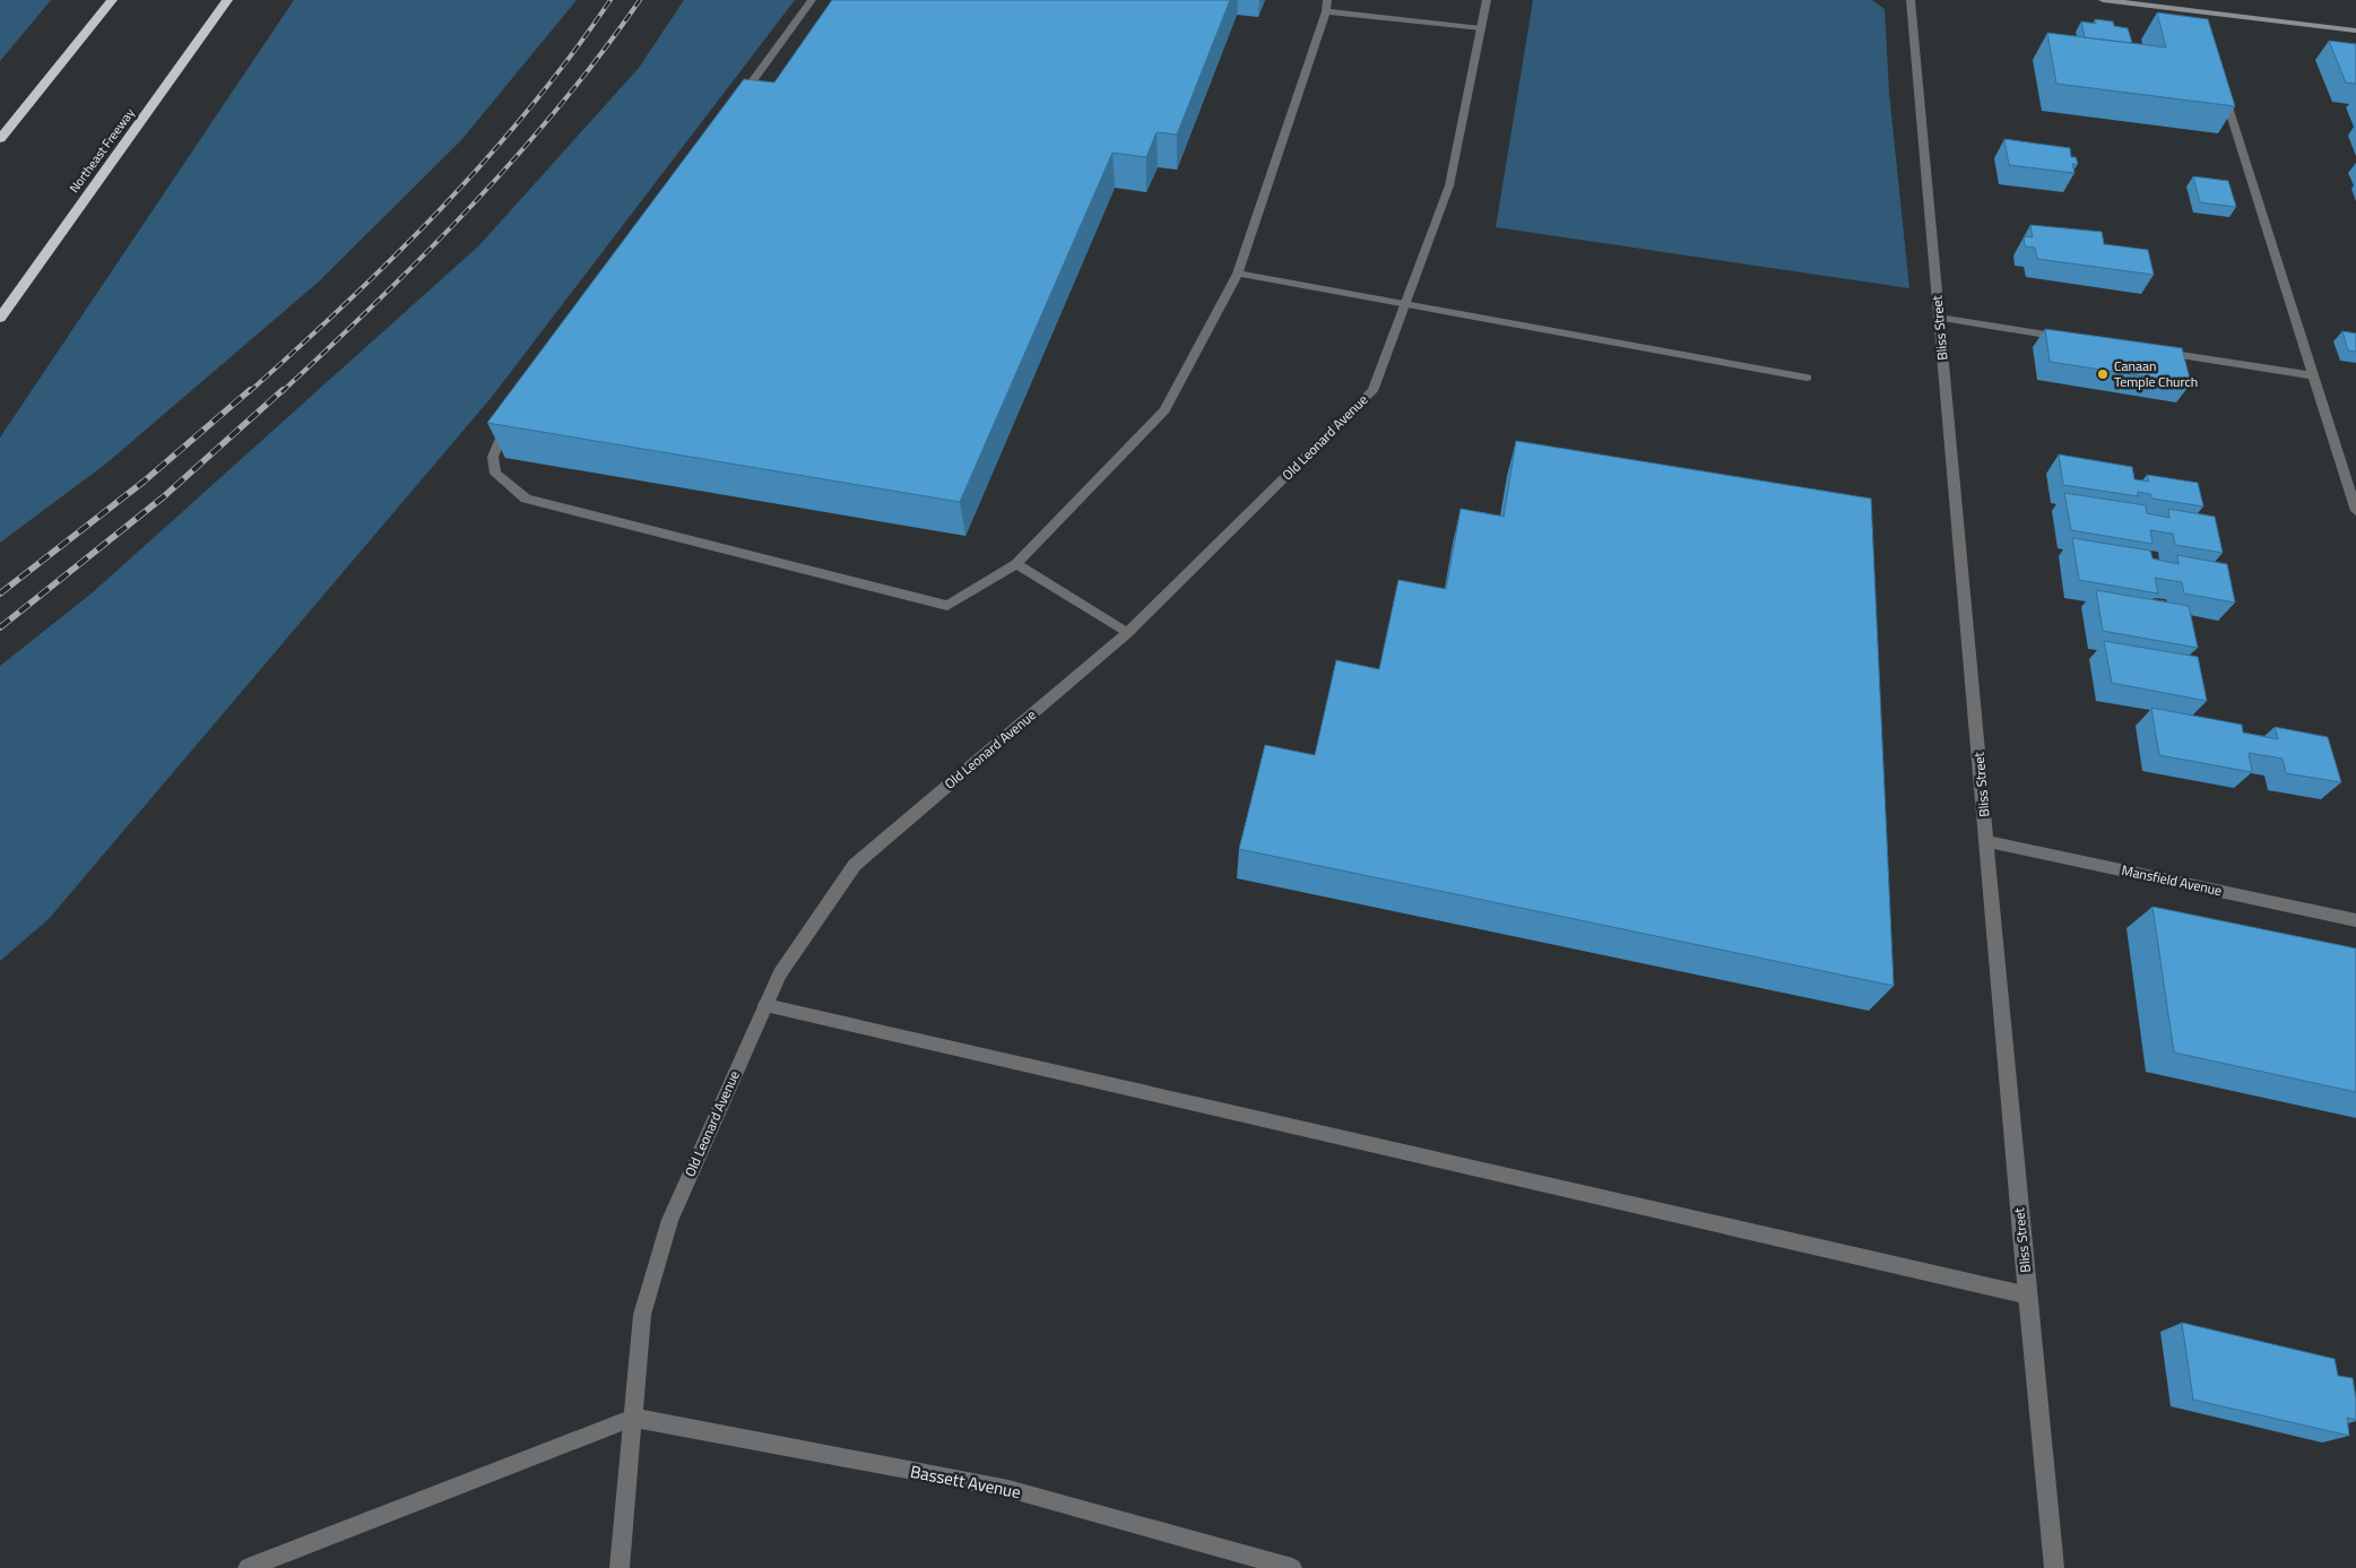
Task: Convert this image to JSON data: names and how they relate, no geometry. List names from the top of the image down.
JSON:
{
  "streets": {
    "highway": ["Northeast Freeway"],
    "street": [
      "Bliss Street",
      "Old Leonard Avenue",
      "Mansfield Avenue",
      "Bassett Avenue"
    ]
  },
  "crossings": [
    ["Bliss Street", "Mansfield Avenue"],
    ["Old Leonard Avenue", "Bassett Avenue"]
  ],
  "places": ["Canaan Temple Church"]
}
